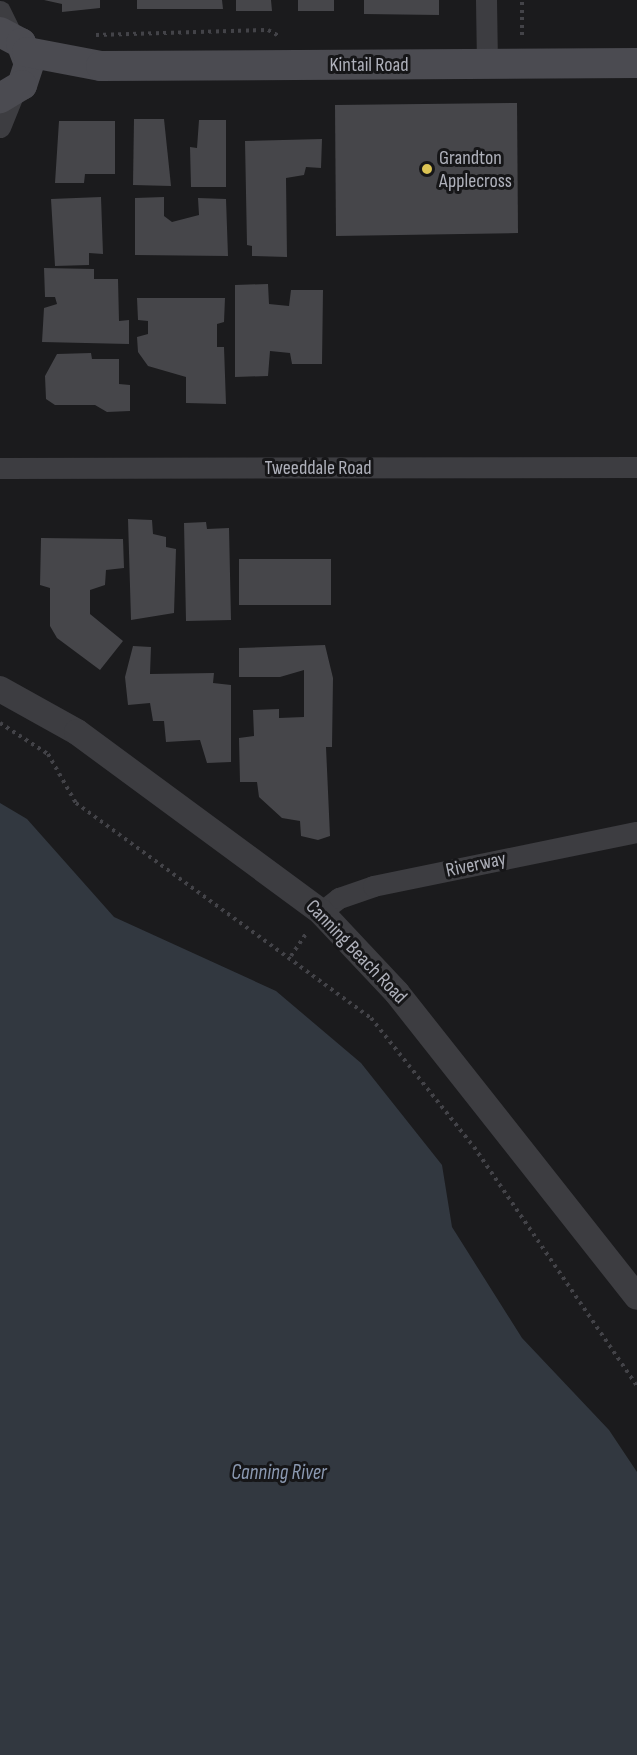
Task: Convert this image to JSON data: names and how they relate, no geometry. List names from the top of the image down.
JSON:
{
  "streets": {
    "main road": ["Kintail Road"],
    "street": ["Tweeddale Road", "Riverway", "Canning Beach Road"]
  },
  "crossings": [
    ["Riverway", "Canning Beach Road"]
  ],
  "water": ["Canning River"],
  "places": ["Grandton Applecross"]
}
